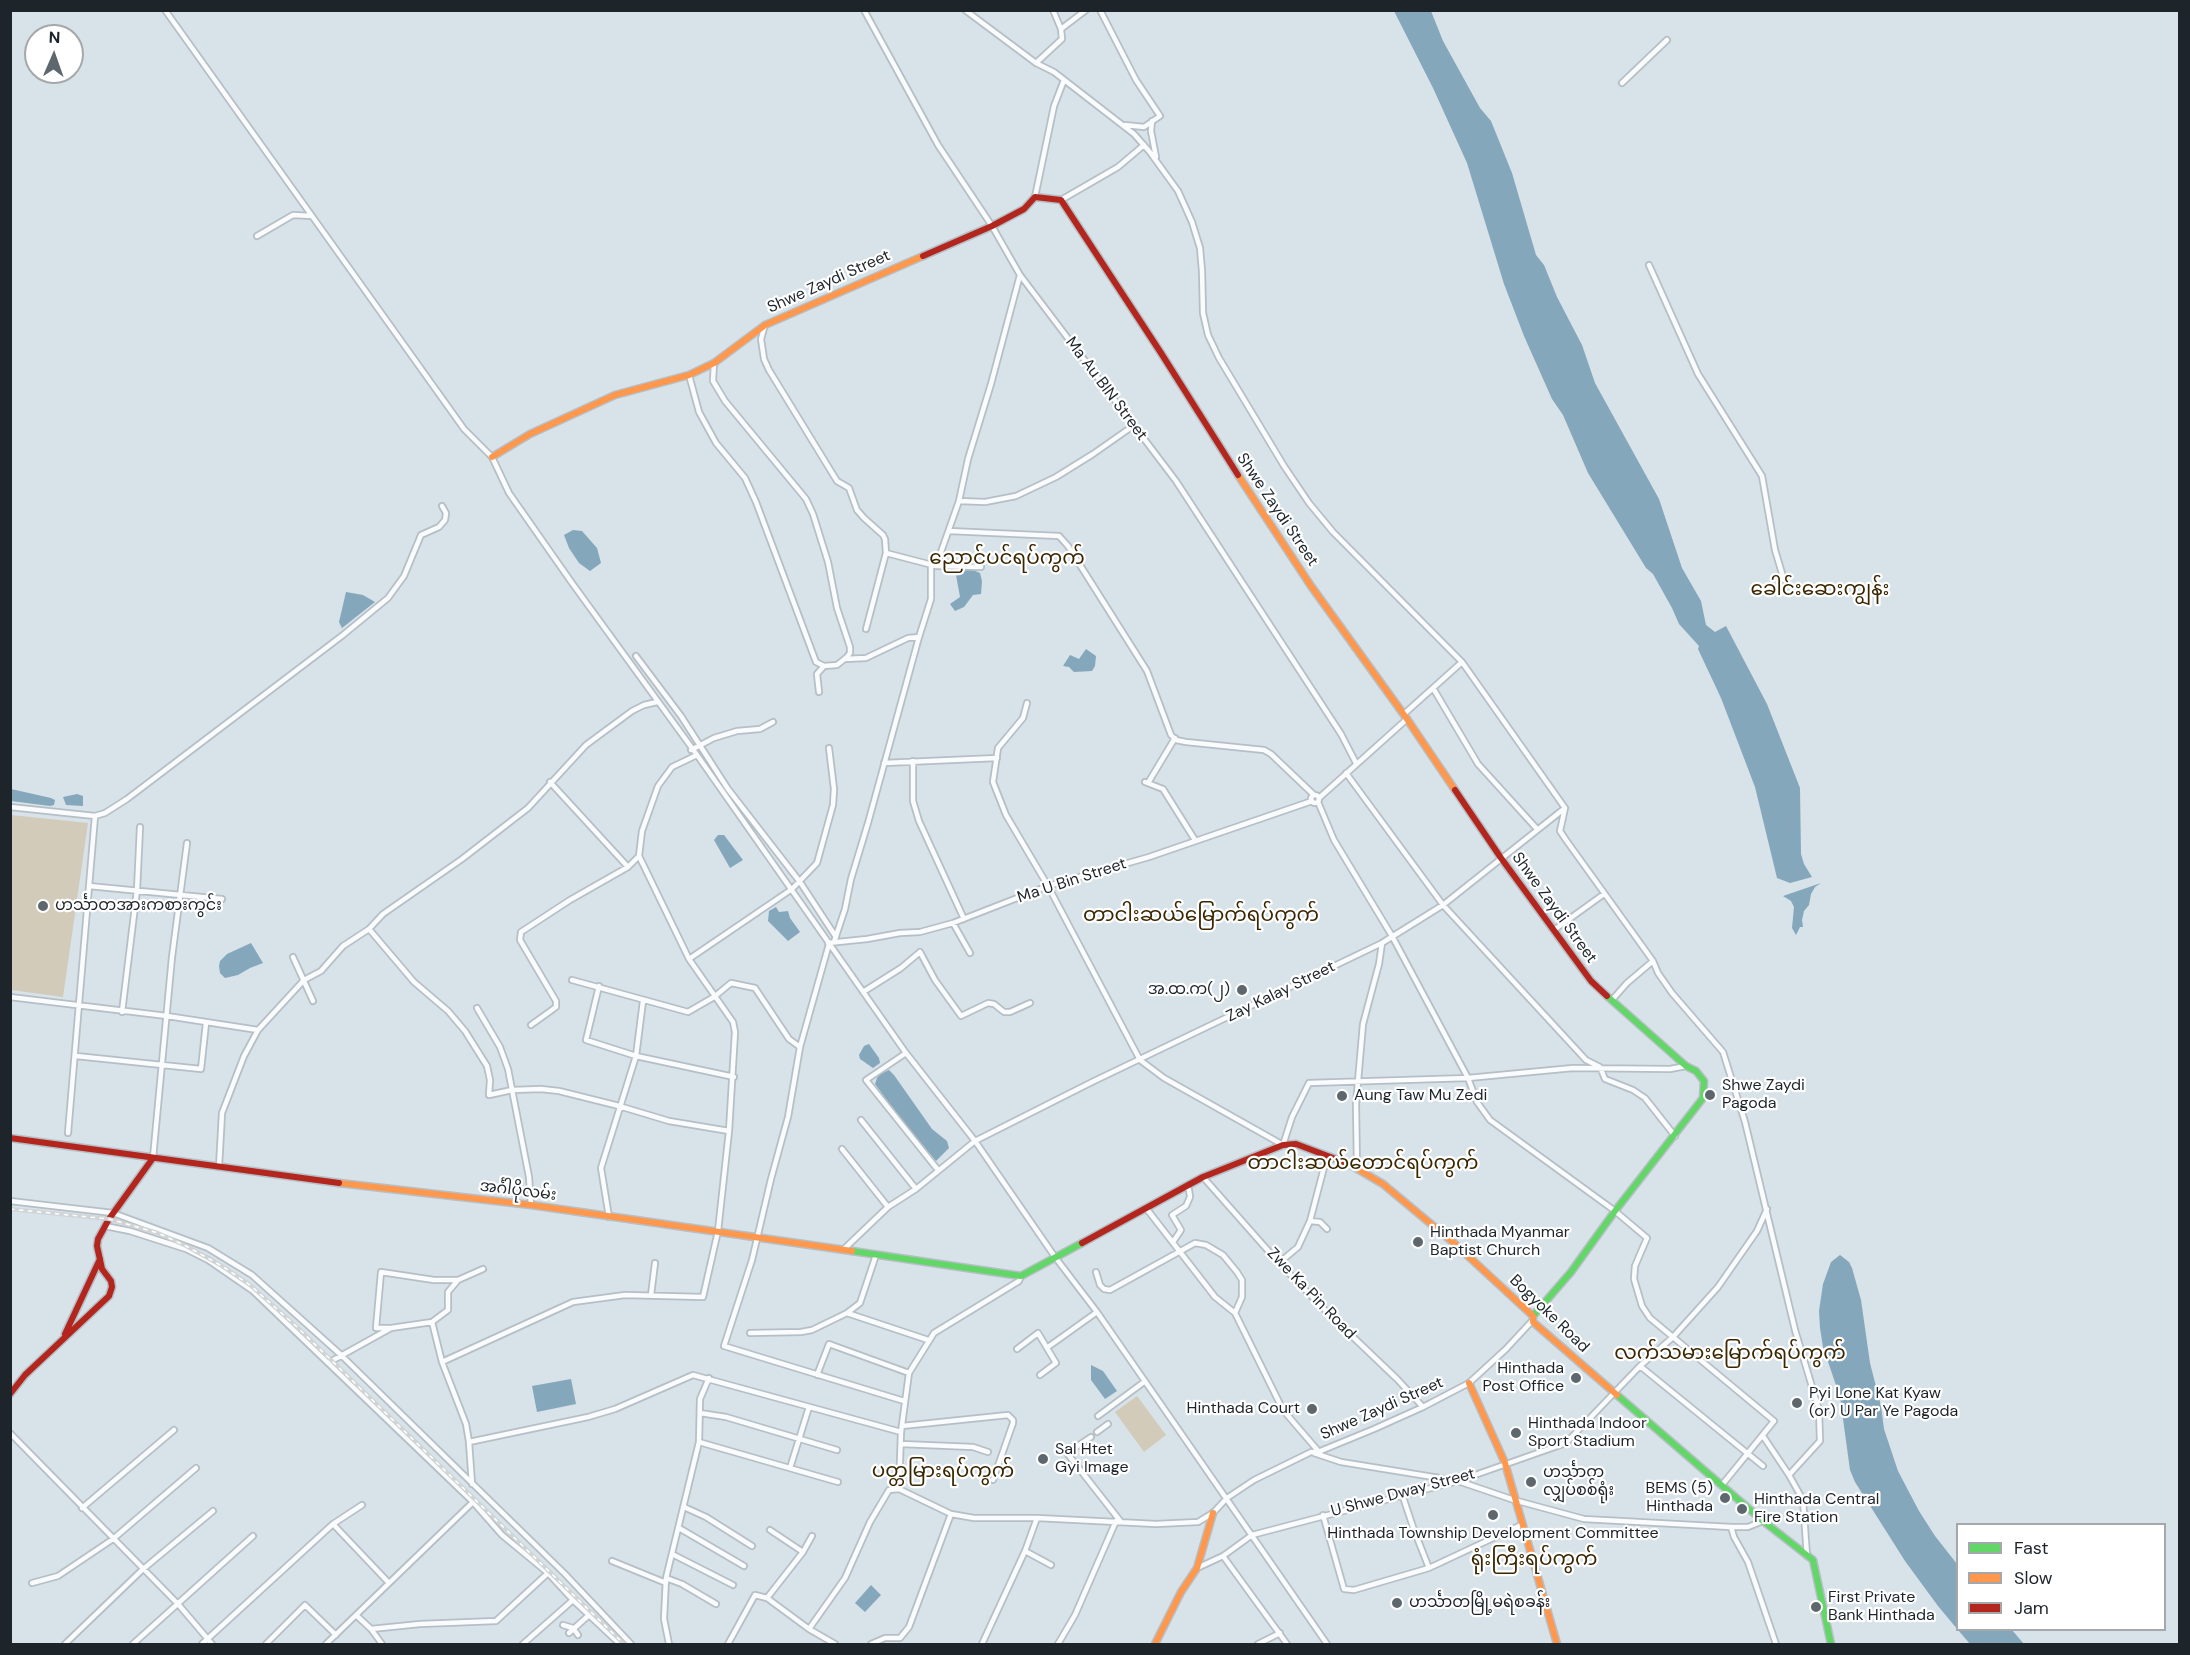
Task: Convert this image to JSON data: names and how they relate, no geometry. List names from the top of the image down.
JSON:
{
  "streets": {
    "main road": ["Shwe Zaydi Street", "အင်္ဂါပိုလမ်း", "Bogyoke Road"],
    "street": [
      "Ma Au BIN Street",
      "Ma U Bin Street",
      "Zay Kalay Street",
      "Zwe Ka Pin Road",
      "U Shwe Dway Street"
    ]
  },
  "crossings": [
    ["Shwe Zaydi Street", "Ma Au BIN Street"],
    ["Shwe Zaydi Street", "Ma U Bin Street"],
    ["Shwe Zaydi Street", "Zay Kalay Street"],
    ["Shwe Zaydi Street", "Zwe Ka Pin Road"],
    ["Shwe Zaydi Street", "Bogyoke Road"],
    ["Ma Au BIN Street", "Ma U Bin Street"],
    ["Zay Kalay Street", "အင်္ဂါပိုလမ်း"],
    ["Bogyoke Road", "U Shwe Dway Street"]
  ],
  "districts": [
    "ညောင်ပင်ရပ်ကွက်",
    "ခေါင်းဆေးကျွန်း",
    "တာငါးဆယ်မြောက်ရပ်ကွက်",
    "တာငါးဆယ်တောင်ရပ်ကွက်",
    "လက်သမားမြောက်ရပ်ကွက်",
    "ပတ္တမြားရပ်ကွက်",
    "ရုံးကြီးရပ်ကွက်"
  ],
  "places": [
    "ဟင်္သာတအားကစားကွင်း",
    "အ.ထ.က(၂)",
    "Shwe Zaydi Pagoda",
    "Aung Taw Mu Zedi",
    "Hinthada Myanmar Baptist Church",
    "Hinthada Post Office",
    "Pyi Lone Kat Kyaw (or) U Par Ye Pagoda",
    "Hinthada Court",
    "Hinthada Indoor Sport Stadium",
    "Sal Htet Gyi Image",
    "ဟင်္သာတ လျှပ်စစ်ရုံး",
    "BEMS (5) Hinthada",
    "Hinthada Central Fire Station",
    "Hinthada Township Development Committee",
    "ဟင်္သာတမြို့မရဲစခန်း",
    "First Private Bank Hinthada"
  ],
  "legend": ["Fast", "Slow", "Jam"],
  "north": "top"
}
